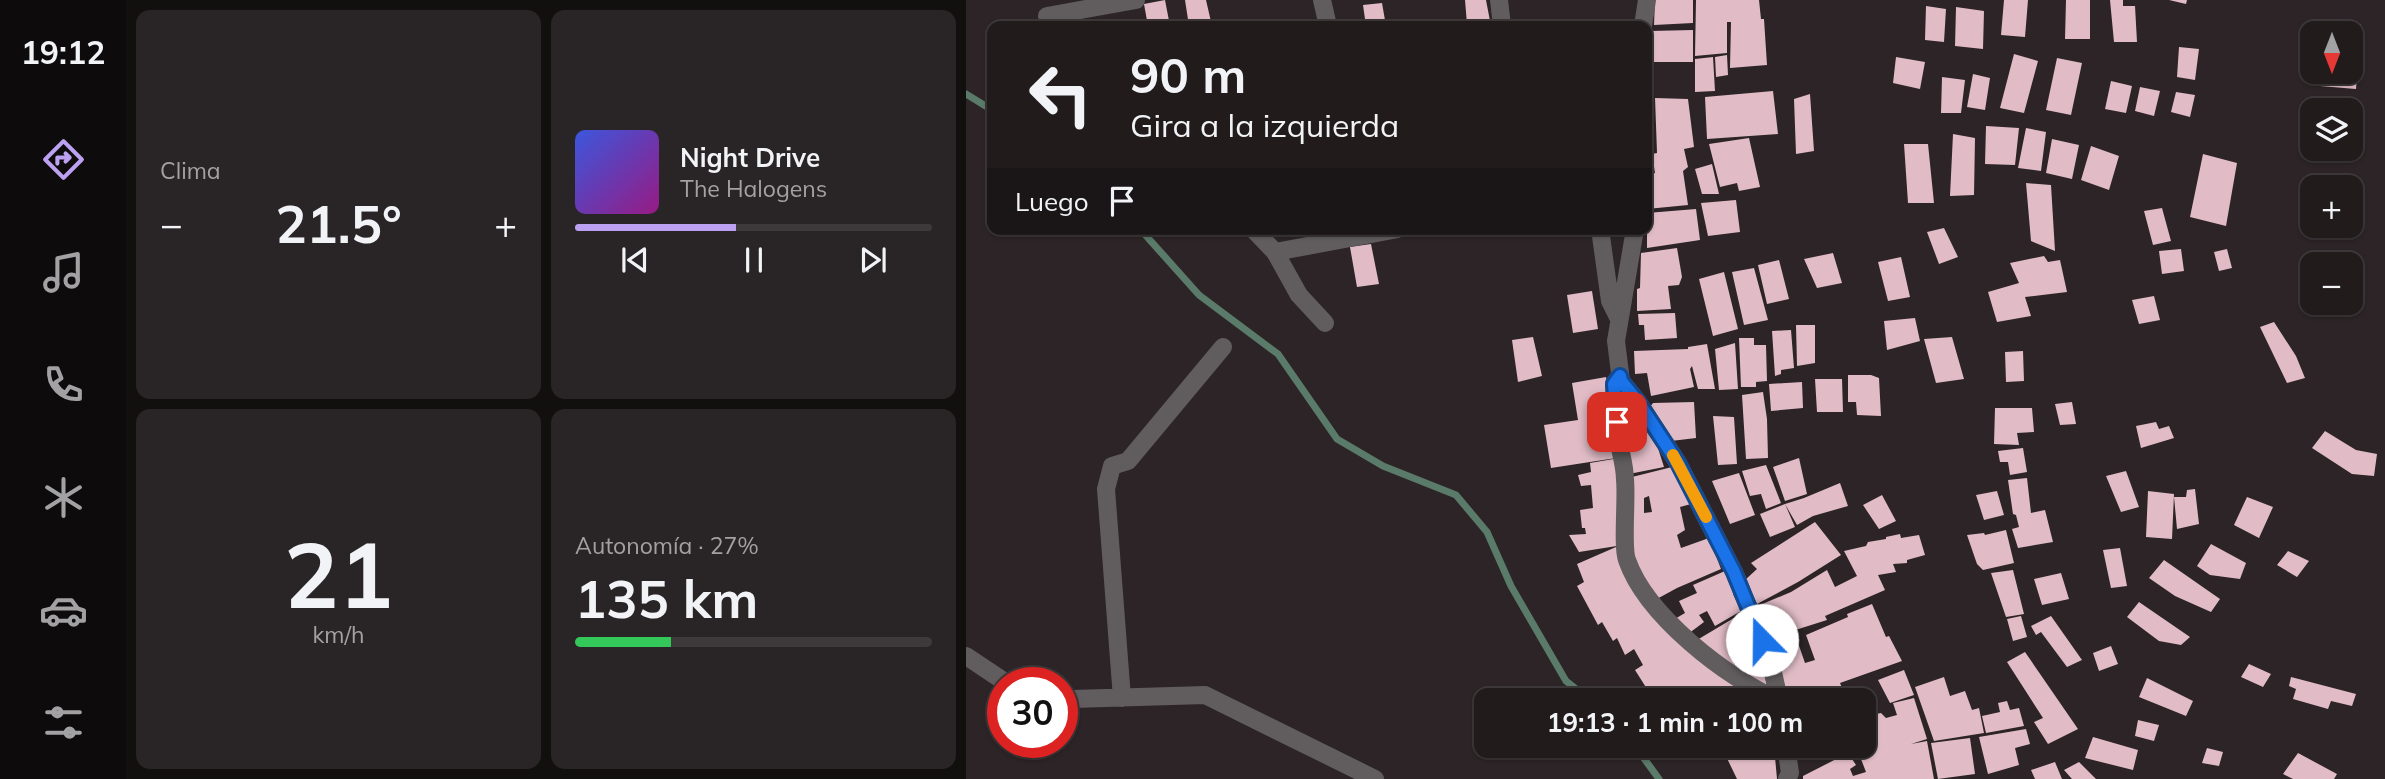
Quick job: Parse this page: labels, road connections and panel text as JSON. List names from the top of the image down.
{
  "north": "bottom",
  "page": {
    "tabs": "19:12",
    "tile": [
      "Clima",
      ["21", "km/h"],
      ["Autonomía · 27%", "135 km"]
    ],
    "map_buttons": ["+", "−"],
    "turn": ["90 m", "Gira a la izquierda"],
    "song": ["Night Drive", "The Halogens"],
    "then": "Luego",
    "heat": ["−", "21.5°", "+"],
    "limit": "30",
    "trip": "19:13 · 1 min · 100 m"
  }
}
